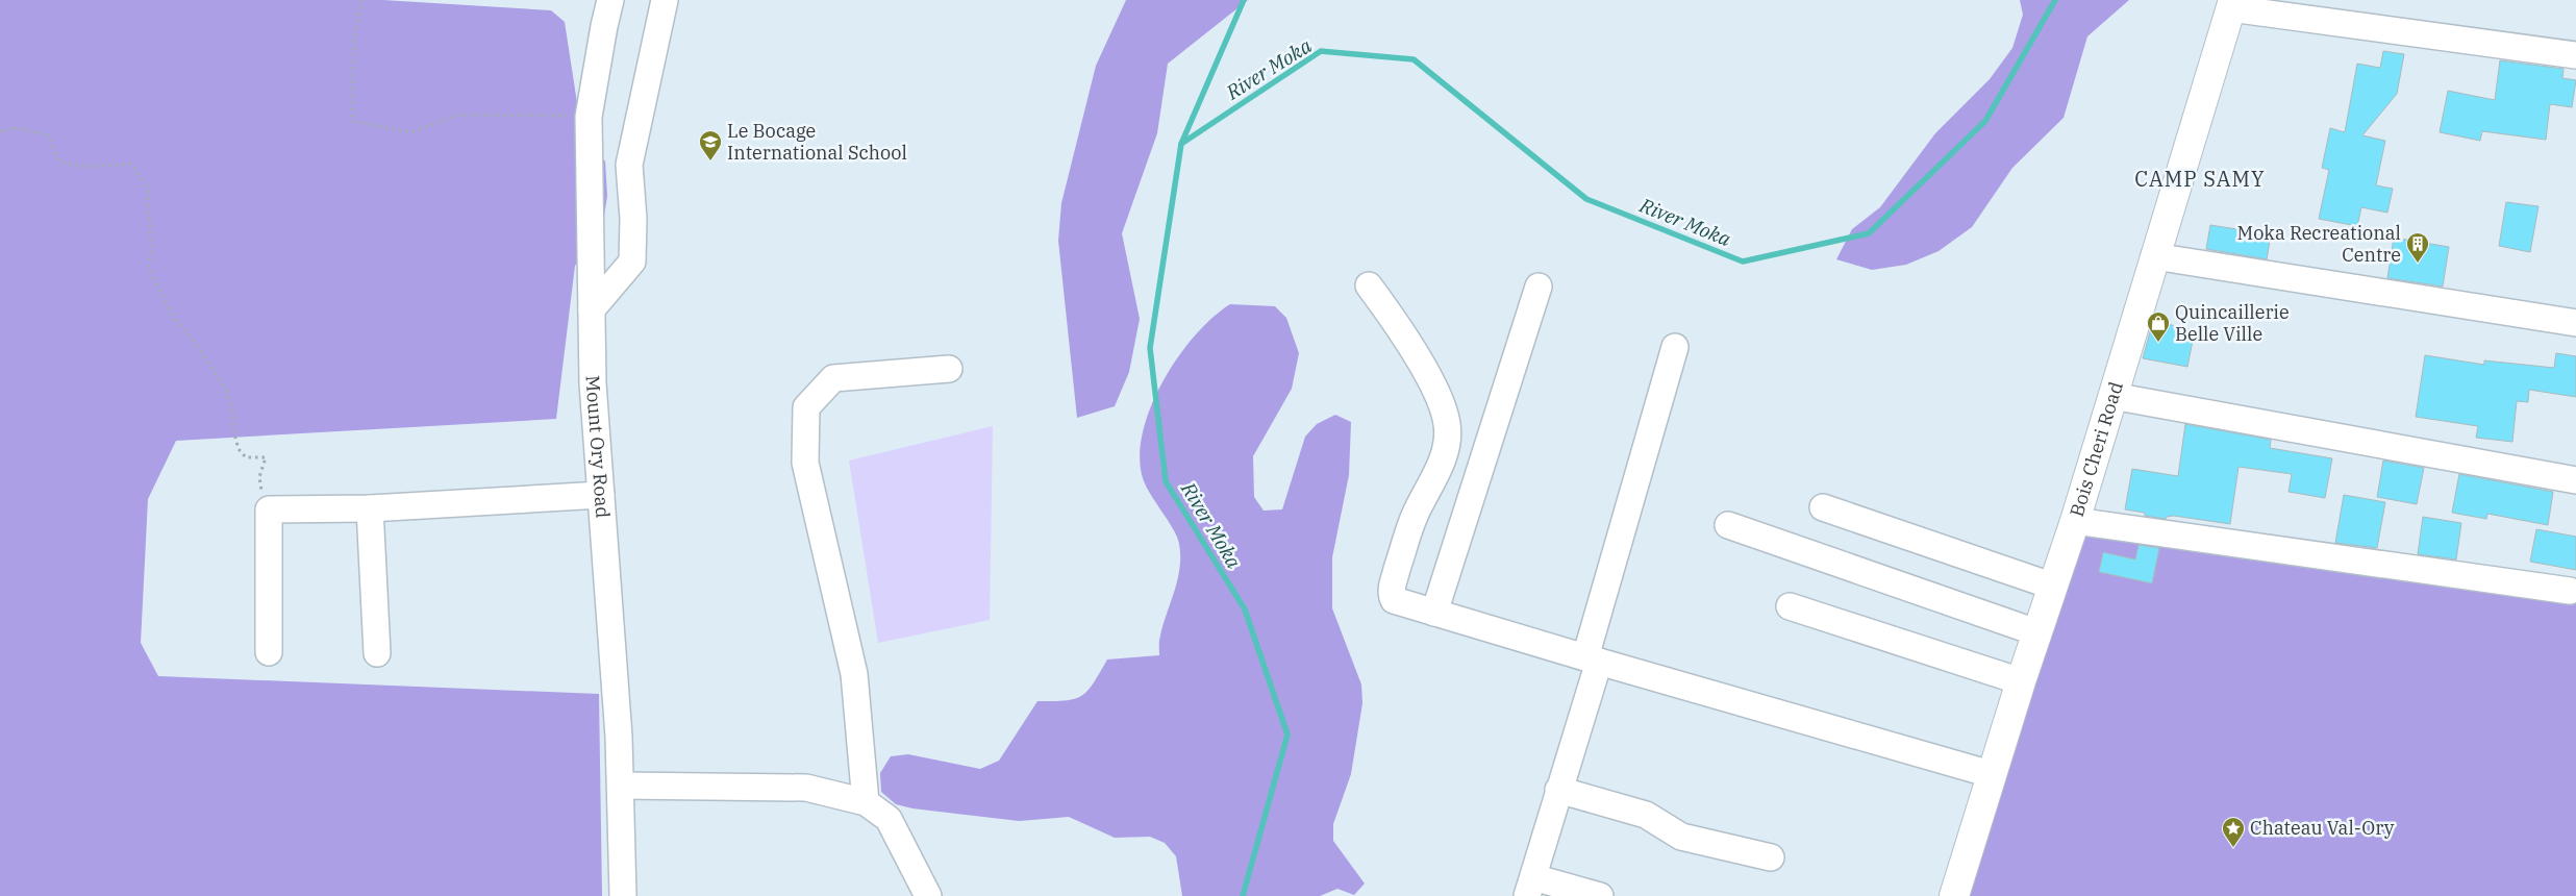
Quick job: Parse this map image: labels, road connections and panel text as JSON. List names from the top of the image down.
{
  "streets": {
    "main road": ["Bois Cheri Road"],
    "street": ["Mount Ory Road"]
  },
  "districts": ["CAMP SAMY"],
  "water": ["River Moka"],
  "places": {
    "school or university": ["Le Bocage International School"],
    "building": ["Moka Recreational Centre"],
    "shop": ["Quincaillerie Belle Ville"],
    "place": ["Chateau Val-Ory"]
  }
}
